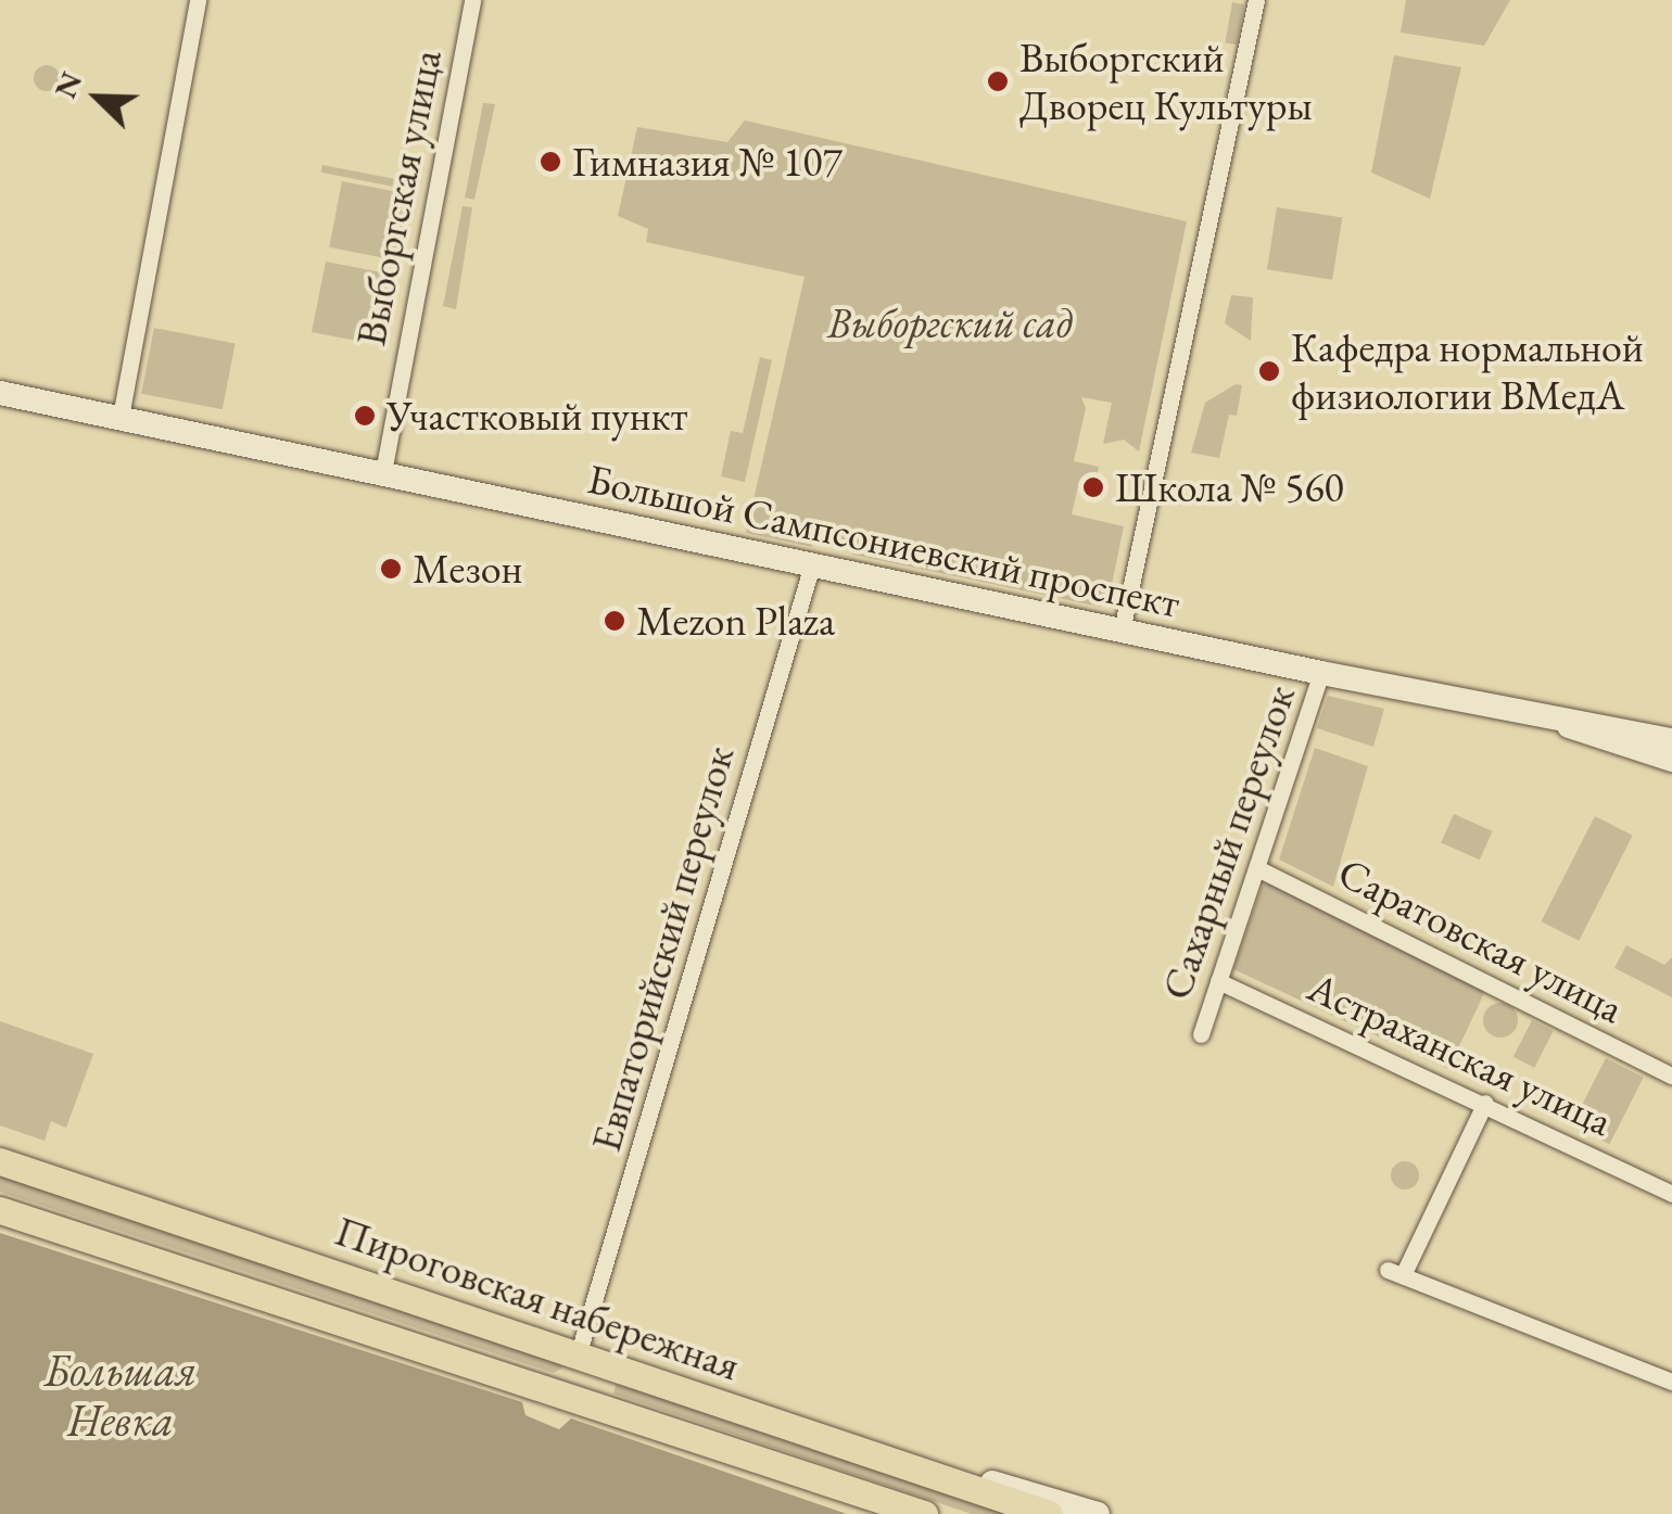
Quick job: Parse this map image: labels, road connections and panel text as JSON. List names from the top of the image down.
{
  "streets": {
    "main road": ["Большой Сампсониевский проспект", "Пироговская набережная"],
    "street": [
      "Выборгская улица",
      "Сахарный переулок",
      "Саратовская улица",
      "Евпаторийский переулок",
      "Астраханская улица"
    ]
  },
  "crossings": [
    ["Выборгская улица", "Большой Сампсониевский проспект"],
    ["Большой Сампсониевский проспект", "Сахарный переулок"],
    ["Большой Сампсониевский проспект", "Евпаторийский переулок"],
    ["Сахарный переулок", "Саратовская улица"],
    ["Сахарный переулок", "Астраханская улица"],
    ["Евпаторийский переулок", "Пироговская набережная"]
  ],
  "water": ["Большая Невка"],
  "parks": ["Выборгский сад"],
  "places": [
    "Выборгский Дворец Культуры",
    "Гимназия № 107",
    "Кафедра нормальной физиологии ВМедА",
    "Участковый пункт",
    "Школа № 560",
    "Мезон",
    "Mezon Plaza"
  ],
  "north": "top left"
}
